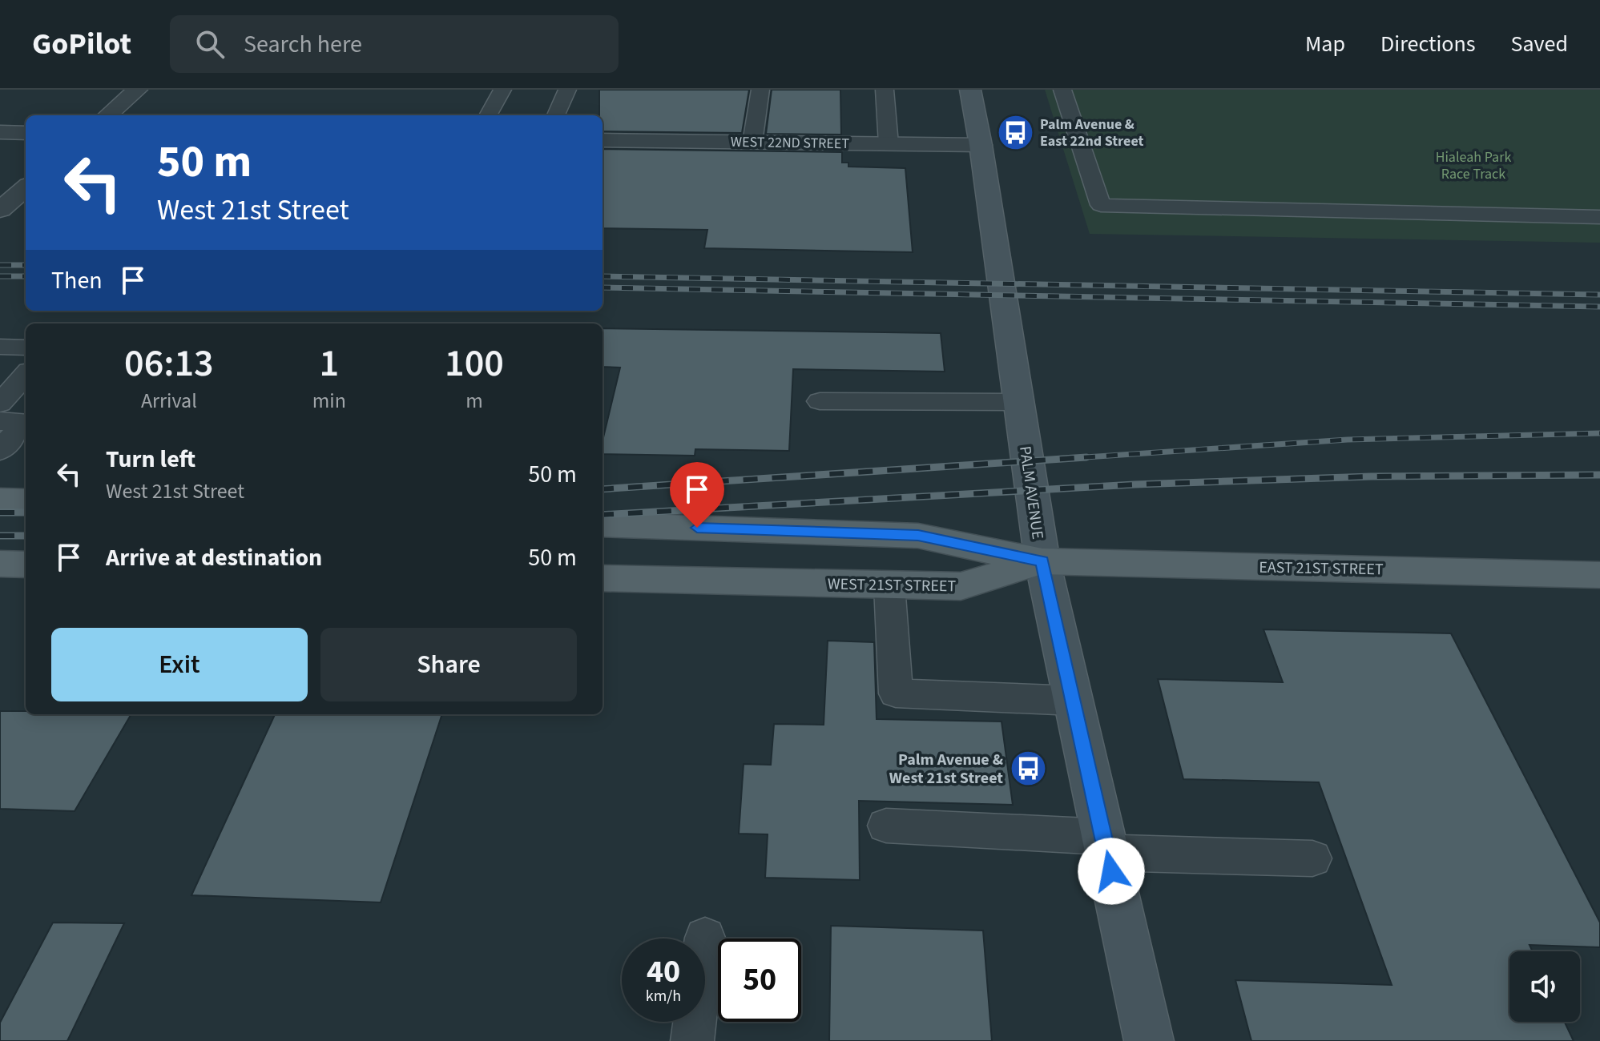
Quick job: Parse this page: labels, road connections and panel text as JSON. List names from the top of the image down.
{
  "streets": {
    "main road": ["PALM AVENUE", "EAST 21ST STREET", "WEST 21ST STREET"],
    "street": ["WEST 22ND STREET"]
  },
  "crossings": [
    ["WEST 22ND STREET", "PALM AVENUE"],
    ["PALM AVENUE", "EAST 21ST STREET"],
    ["PALM AVENUE", "WEST 21ST STREET"],
    ["EAST 21ST STREET", "WEST 21ST STREET"]
  ],
  "parks": ["Hialeah Park Race Track"],
  "places": {
    "bus stop": ["Palm Avenue & East 22nd Street", "Palm Avenue & West 21st Street"]
  },
  "page": {
    "header": "GoPilot",
    "search": "Search here",
    "nav": ["Map", "Directions", "Saved"],
    "turn": ["50 m", "West 21st Street"],
    "then": "Then",
    "eta": [
      "06:13",
      "Arrival",
      "1",
      "min",
      "100",
      "m"
    ],
    "list": [
      {
        "name": "Turn left",
        "note": "West 21st Street",
        "value": "50 m"
      },
      {
        "name": "Arrive at destination",
        "value": "50 m"
      }
    ],
    "buttons": ["Exit", "Share"],
    "speed": "40 km/h",
    "limit": "50"
  }
}
